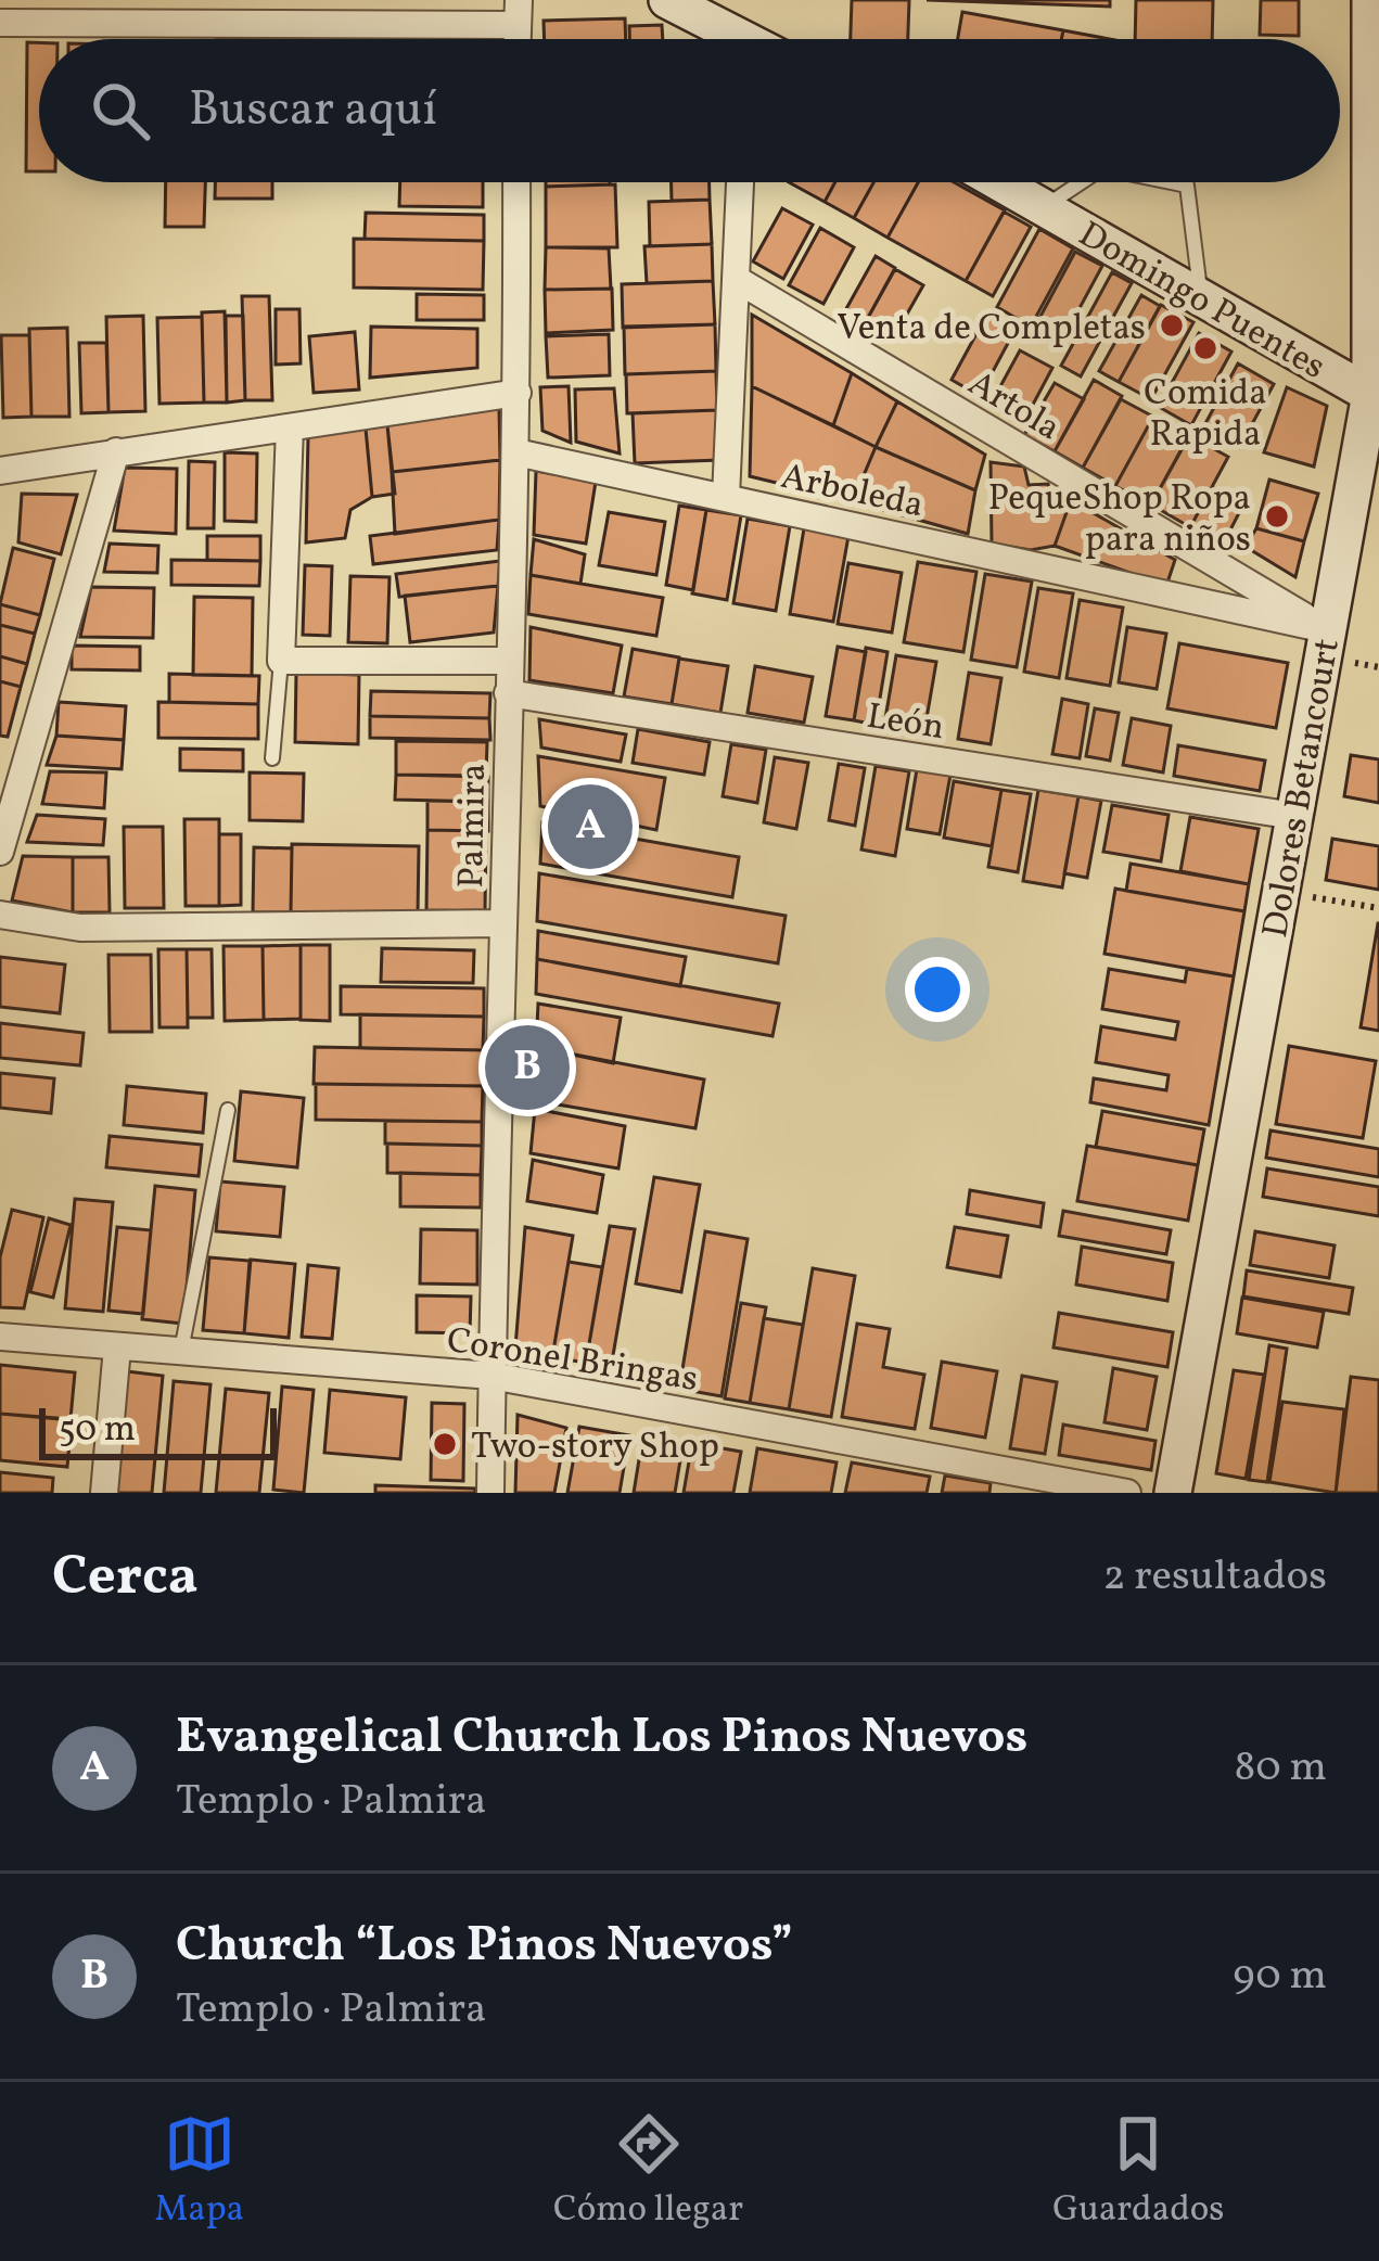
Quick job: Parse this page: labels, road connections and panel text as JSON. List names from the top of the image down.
{
  "streets": {
    "street": [
      "Domingo Puentes",
      "Artola",
      "Arboleda",
      "León",
      "Dolores Betancourt",
      "Palmira",
      "Coronel Bringas"
    ]
  },
  "crossings": [
    ["Domingo Puentes", "Dolores Betancourt"],
    ["Artola", "Arboleda"],
    ["Artola", "Dolores Betancourt"],
    ["Arboleda", "Dolores Betancourt"],
    ["Arboleda", "Palmira"],
    ["León", "Dolores Betancourt"],
    ["León", "Palmira"],
    ["Palmira", "Coronel Bringas"]
  ],
  "places": [
    "Venta de Completas",
    "Comida Rapida",
    "PequeShop Ropa para niños",
    "Two-story Shop"
  ],
  "scale_bar": "50 m",
  "page": {
    "search": "Buscar aquí",
    "pins": ["A", "B"],
    "scale": "50 m",
    "heading": ["Cerca", "2 resultados"],
    "list": [
      {
        "mark": "A",
        "name": "Evangelical Church Los Pinos Nuevos",
        "note": "Templo · Palmira",
        "value": "80 m"
      },
      {
        "mark": "B",
        "name": "Church “Los Pinos Nuevos”",
        "note": "Templo · Palmira",
        "value": "90 m"
      }
    ],
    "nav": ["Mapa", "Cómo llegar", "Guardados"]
  }
}
